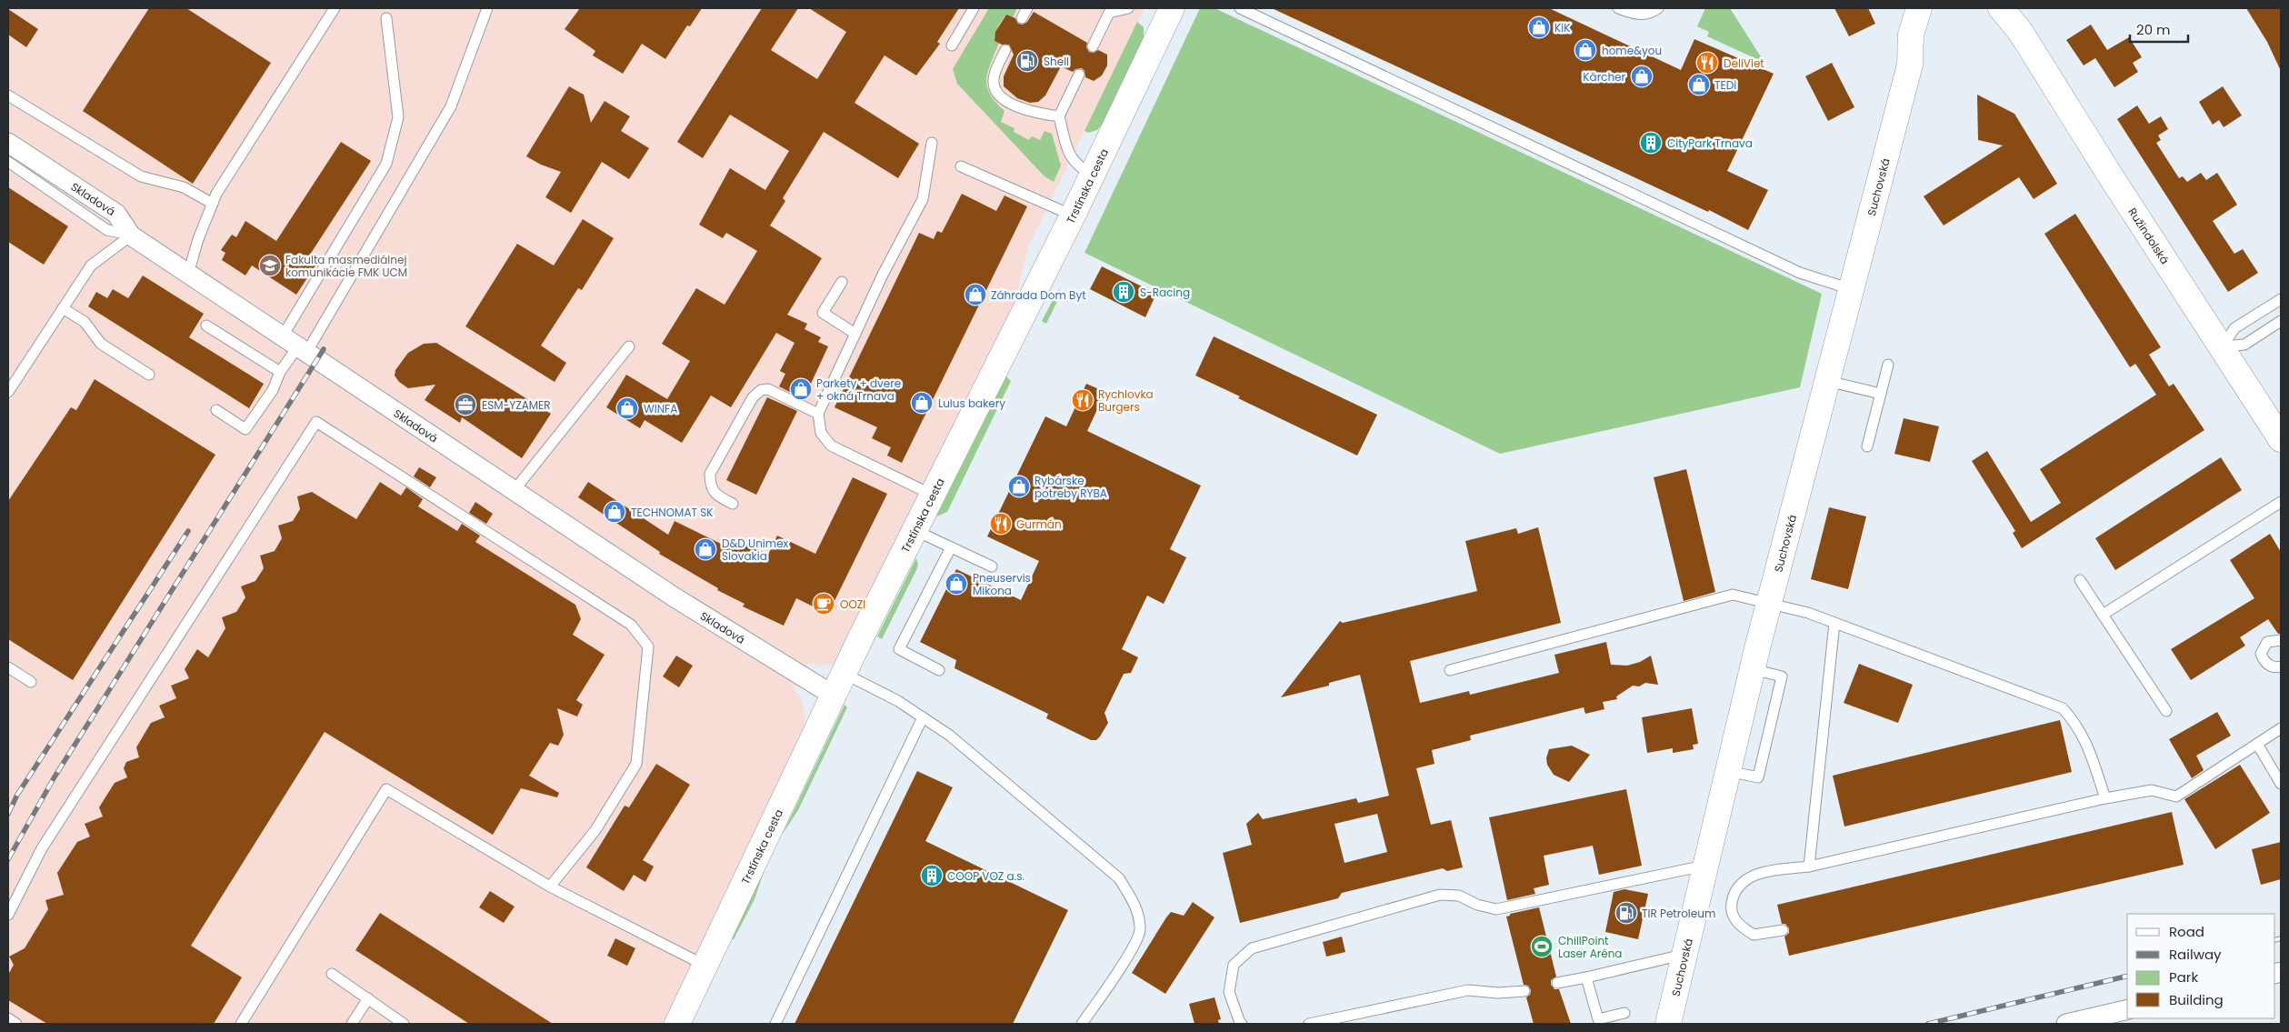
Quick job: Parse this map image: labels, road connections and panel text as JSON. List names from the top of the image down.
{
  "streets": {
    "main road": ["Trstínska cesta", "Suchovská", "Ružindolská"],
    "street": ["Skladová"]
  },
  "crossings": [
    ["Trstínska cesta", "Skladová"]
  ],
  "places": {
    "shop": [
      "KiK",
      "home&you",
      "Kärcher",
      "TEDi",
      "Záhrada Dom Byt",
      "Parkety + dvere + okná Trnava",
      "Lulus bakery",
      "WINFA",
      "Rybárske potreby RYBA",
      "TECHNOMAT SK",
      "D&D Unimex Slovakia",
      "Pneuservis Mikona"
    ],
    "fuel station": ["Shell", "TIR Petroleum"],
    "restaurant": ["DeliViet", "Rychlovka Burgers", "Gurmán"],
    "building": ["CityPark Trnava", "S-Racing", "COOP VOZ a.s."],
    "school or university": ["Fakulta masmediálnej komunikácie FMK UCM"],
    "office": ["ESM-YZAMER"],
    "cafe": ["OOZI"],
    "sports": ["ChillPoint Laser Aréna"]
  },
  "legend": [
    "Road",
    "Railway",
    "Park",
    "Building"
  ],
  "scale_bar": "20 m"
}
